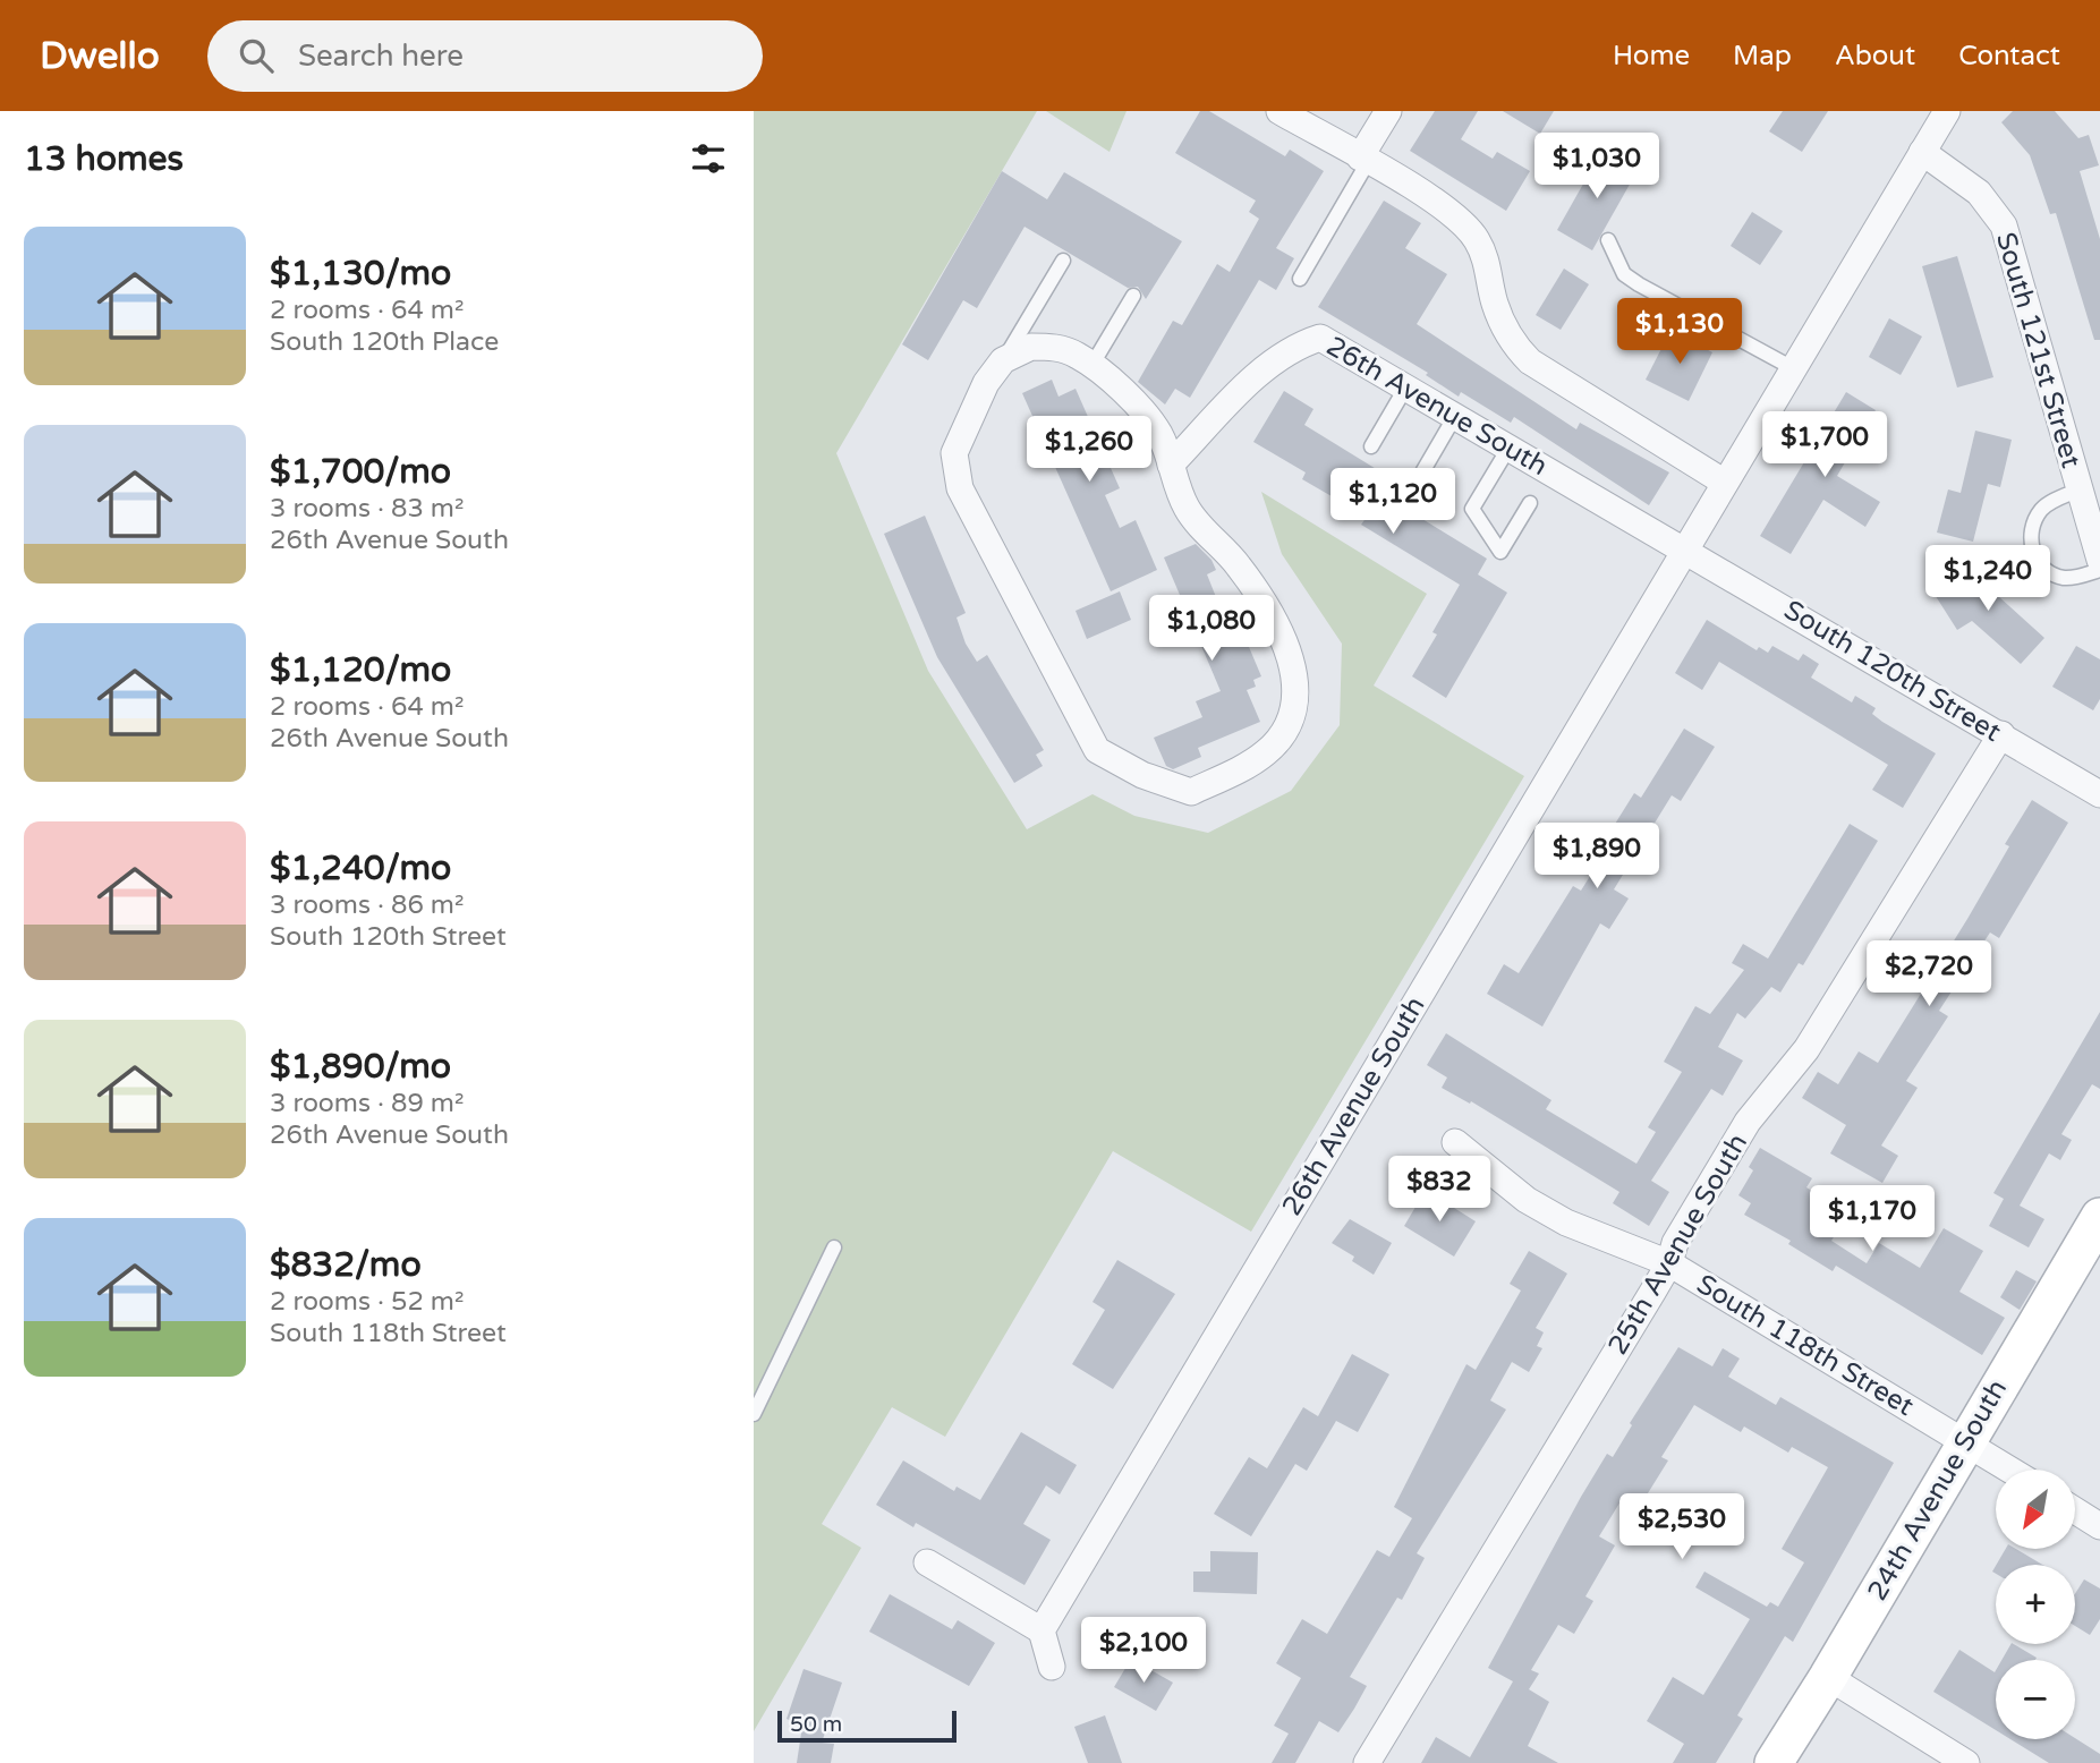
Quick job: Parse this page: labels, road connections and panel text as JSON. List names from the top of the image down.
{
  "streets": {
    "street": [
      "South 121st Street",
      "26th Avenue South",
      "South 120th Street",
      "25th Avenue South",
      "South 118th Street",
      "24th Avenue South"
    ]
  },
  "crossings": [
    ["South 121st Street", "26th Avenue South"],
    ["26th Avenue South", "South 120th Street"],
    ["South 120th Street", "25th Avenue South"],
    ["25th Avenue South", "South 118th Street"],
    ["South 118th Street", "24th Avenue South"]
  ],
  "scale_bar": "50 m",
  "north": "bottom left",
  "page": {
    "header": "Dwello",
    "search": "Search here",
    "nav": [
      "Home",
      "Map",
      "About",
      "Contact"
    ],
    "heading": "13 homes",
    "price": [
      "$1,030",
      "$1,130",
      "$1,700",
      "$1,260",
      "$1,120",
      "$1,240",
      "$1,080",
      "$1,890",
      "$2,720",
      "$832",
      "$1,170",
      "$2,530",
      "$2,100"
    ],
    "list": [
      {
        "name": "$1,130/mo",
        "note": "2 rooms · 64 m² · South 120th Place"
      },
      {
        "name": "$1,700/mo",
        "note": "3 rooms · 83 m² · 26th Avenue South"
      },
      {
        "name": "$1,120/mo",
        "note": "2 rooms · 64 m² · 26th Avenue South"
      },
      {
        "name": "$1,240/mo",
        "note": "3 rooms · 86 m² · South 120th Street"
      },
      {
        "name": "$1,890/mo",
        "note": "3 rooms · 89 m² · 26th Avenue South"
      },
      {
        "name": "$832/mo",
        "note": "2 rooms · 52 m² · South 118th Street"
      }
    ],
    "map_buttons": ["+", "−"],
    "scale": "50 m"
  }
}
